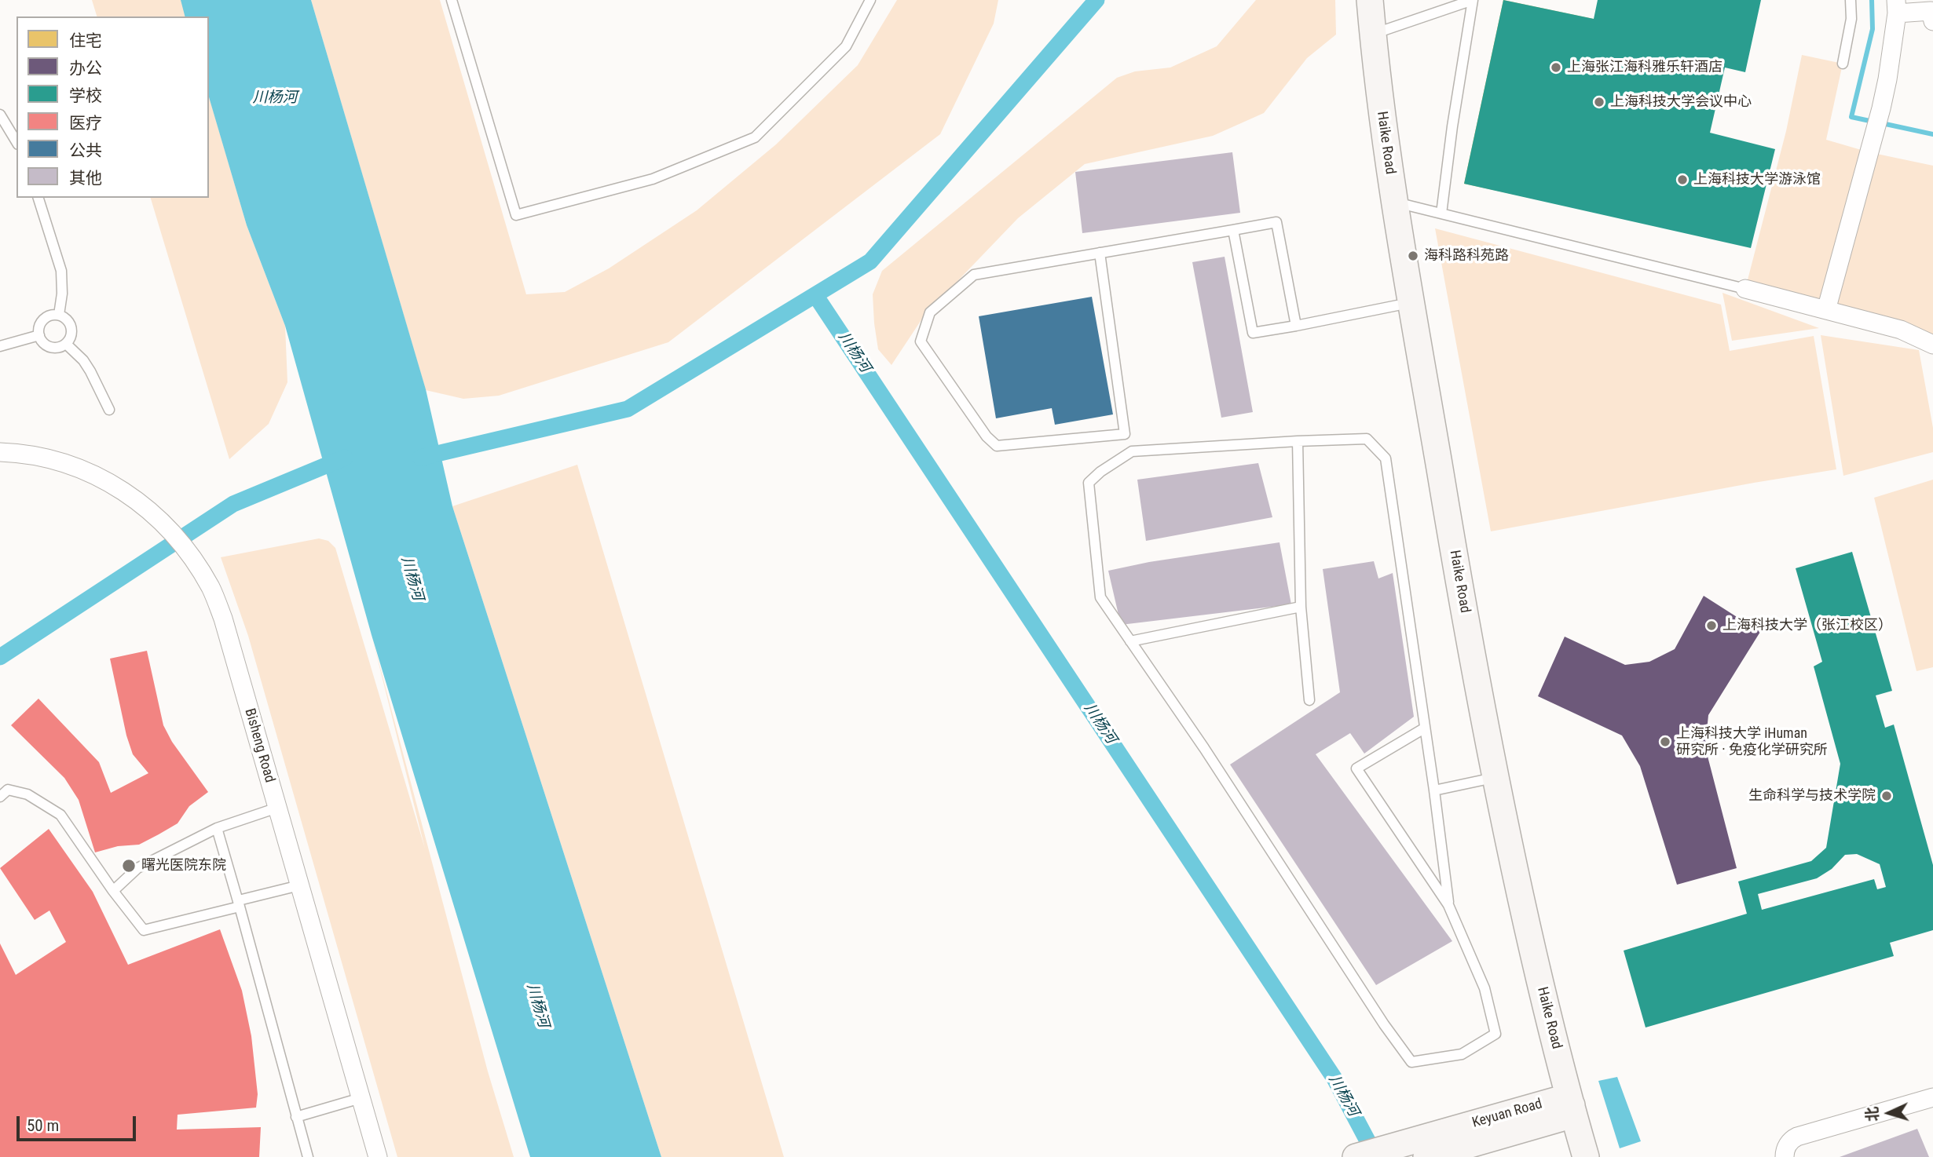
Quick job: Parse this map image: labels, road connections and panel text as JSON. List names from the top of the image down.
{
  "streets": {
    "street": ["Haike Road", "Bisheng Road", "Keyuan Road"]
  },
  "crossings": [
    ["Haike Road", "Keyuan Road"]
  ],
  "water": ["川杨河"],
  "places": [
    "上海张江海科雅乐轩酒店",
    "上海科技大学会议中心",
    "上海科技大学游泳馆",
    "海科路科苑路",
    "上海科技大学（张江校区）",
    "上海科技大学 iHuman 研究所 · 免疫化学研究所",
    "生命科学与技术学院",
    "曙光医院东院"
  ],
  "legend": [
    "住宅",
    "办公",
    "学校",
    "医疗",
    "公共",
    "其他"
  ],
  "scale_bar": "50 m",
  "north": "left"
}
